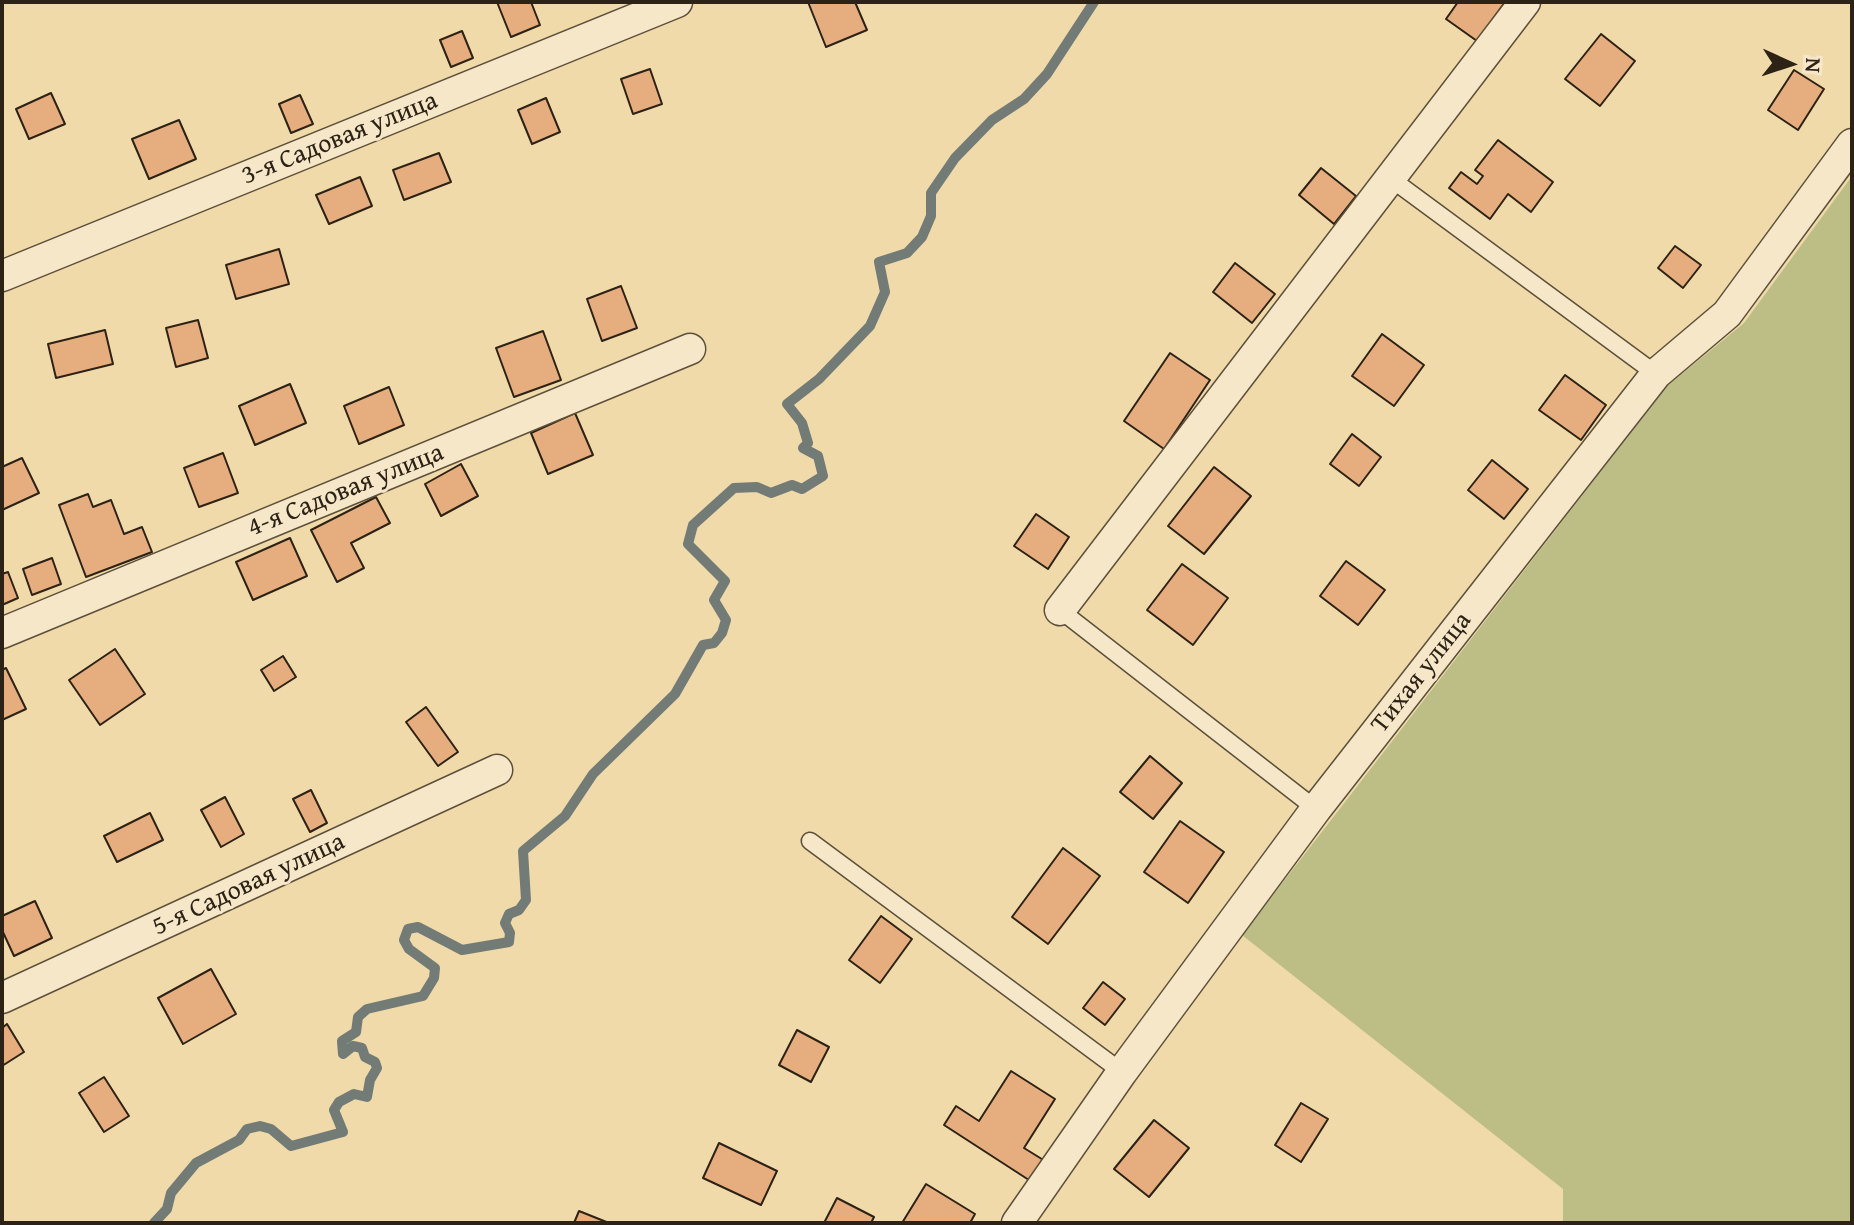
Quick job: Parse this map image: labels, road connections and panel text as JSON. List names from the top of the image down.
{
  "streets": {
    "street": [
      "3-я Садовая улица",
      "4-я Садовая улица",
      "Тихая улица",
      "5-я Садовая улица"
    ]
  },
  "north": "right"
}
